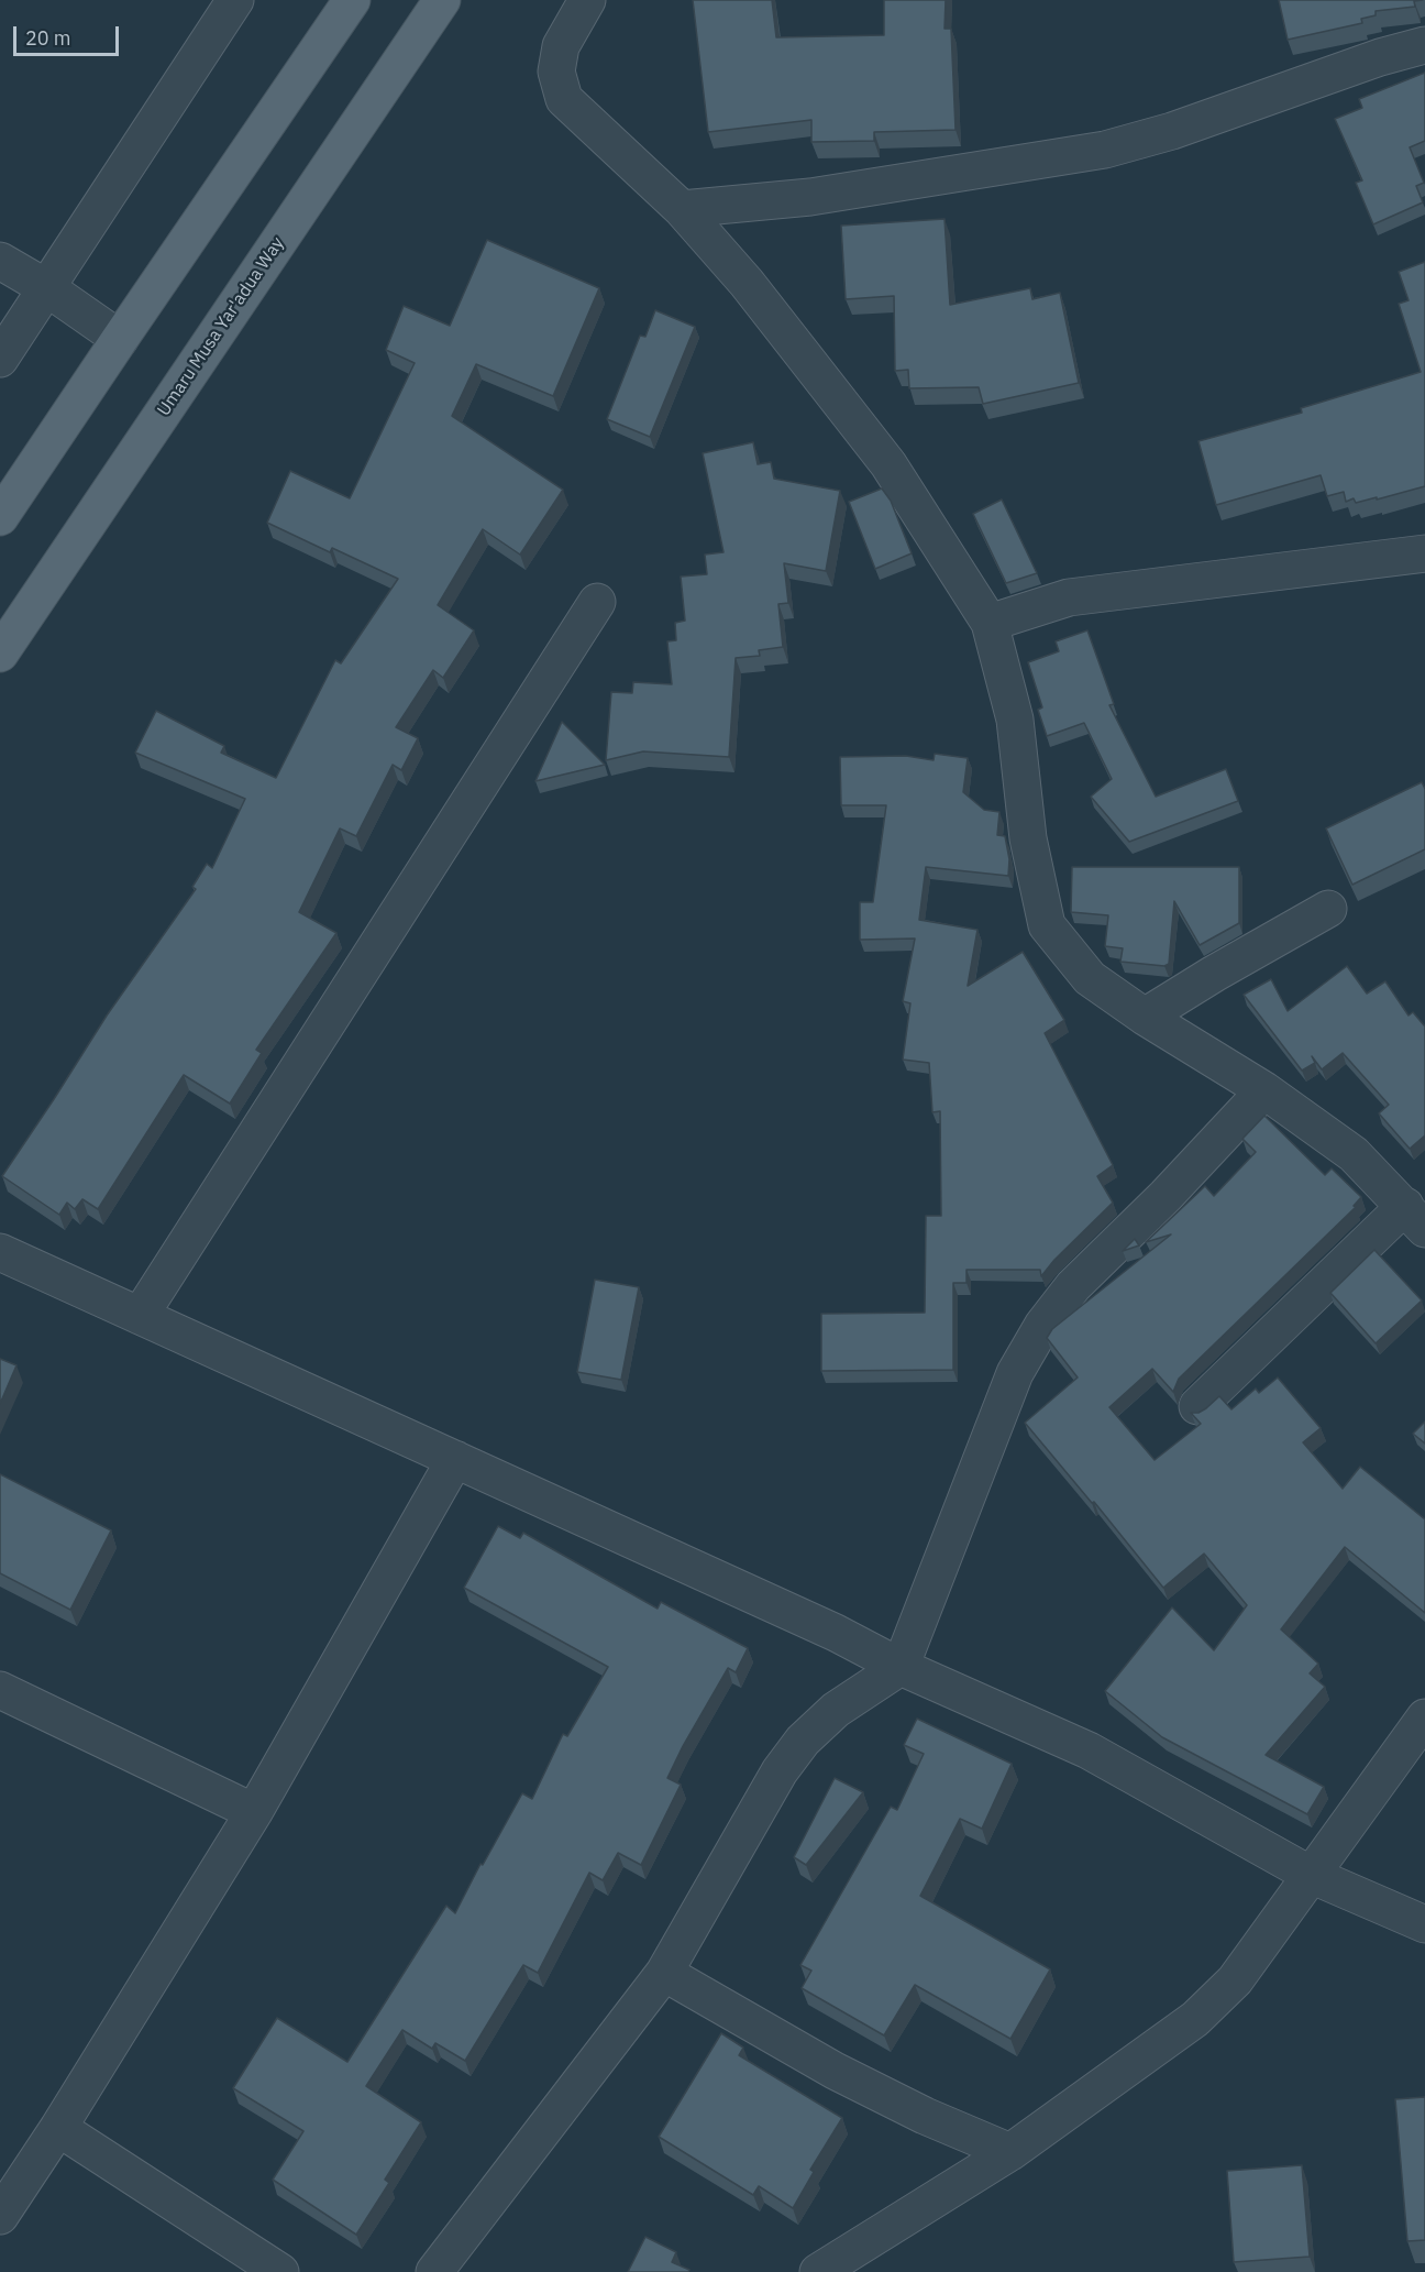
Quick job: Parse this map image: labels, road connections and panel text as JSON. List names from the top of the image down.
{
  "streets": {
    "main road": ["Umaru Musa Yar'adua Way"]
  },
  "scale_bar": "20 m"
}
